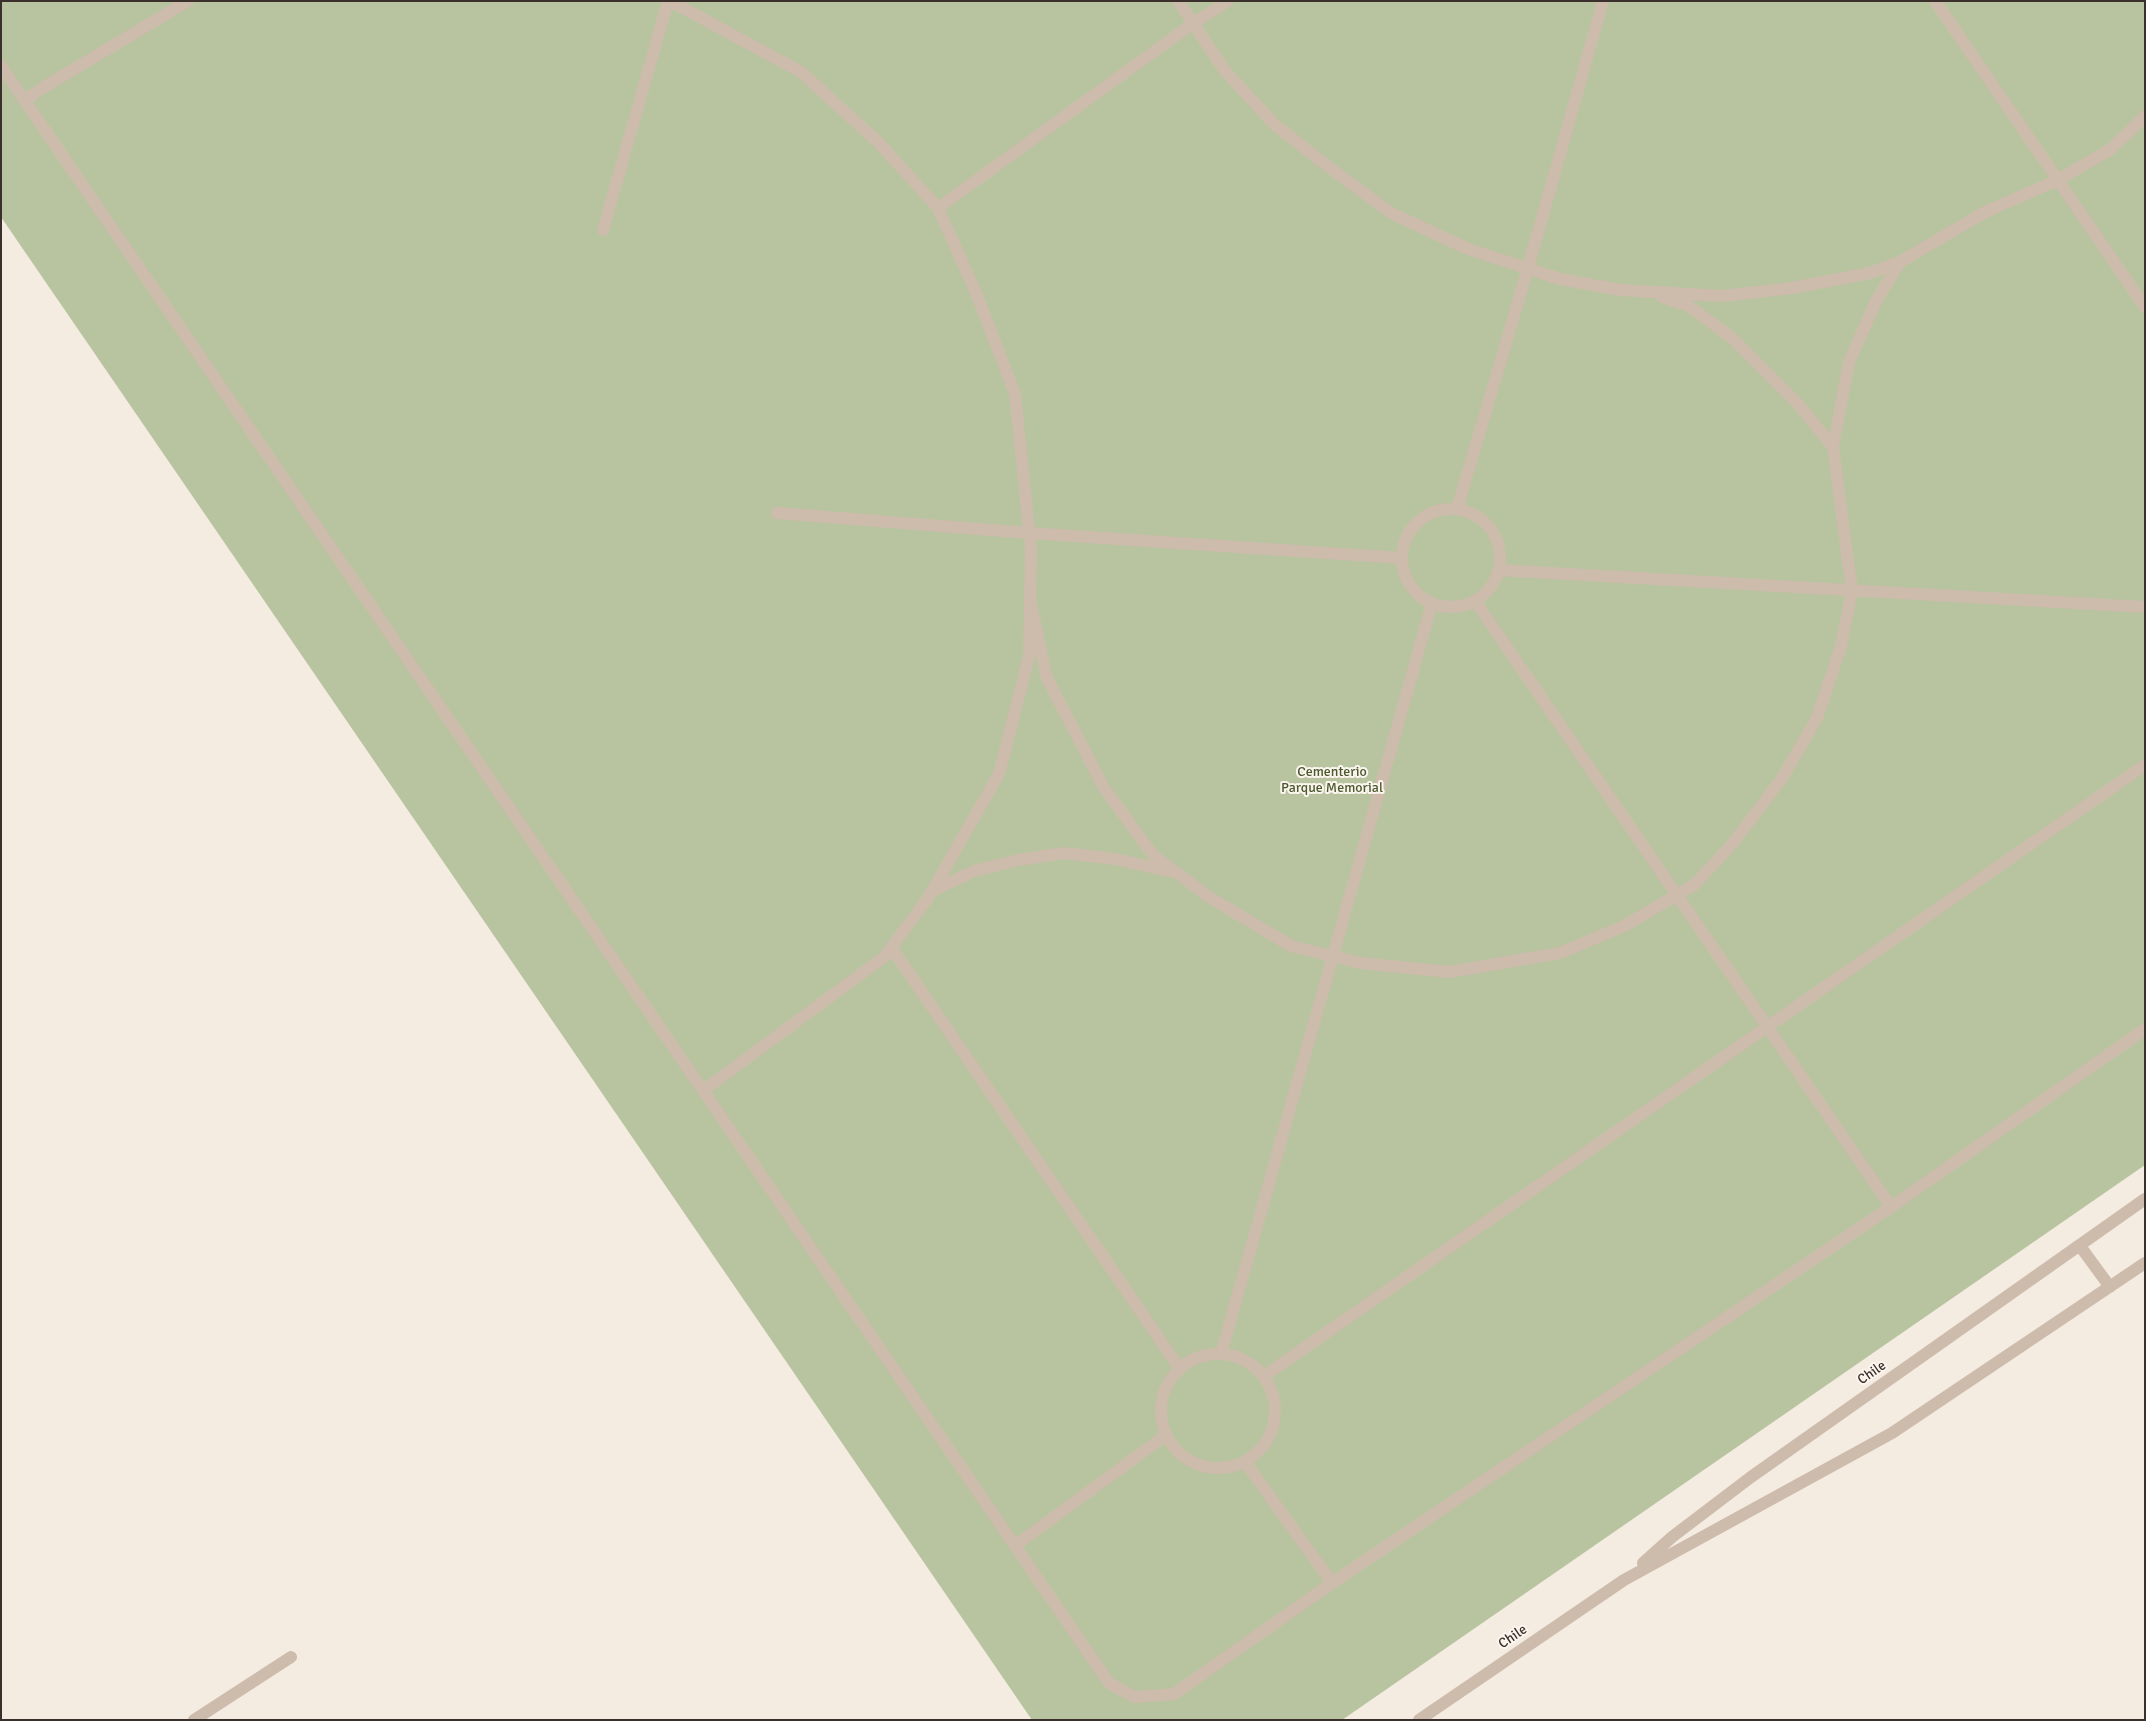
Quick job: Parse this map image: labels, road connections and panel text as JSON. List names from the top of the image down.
{
  "streets": {
    "street": ["Chile"]
  },
  "parks": ["Cementerio Parque Memorial"]
}
